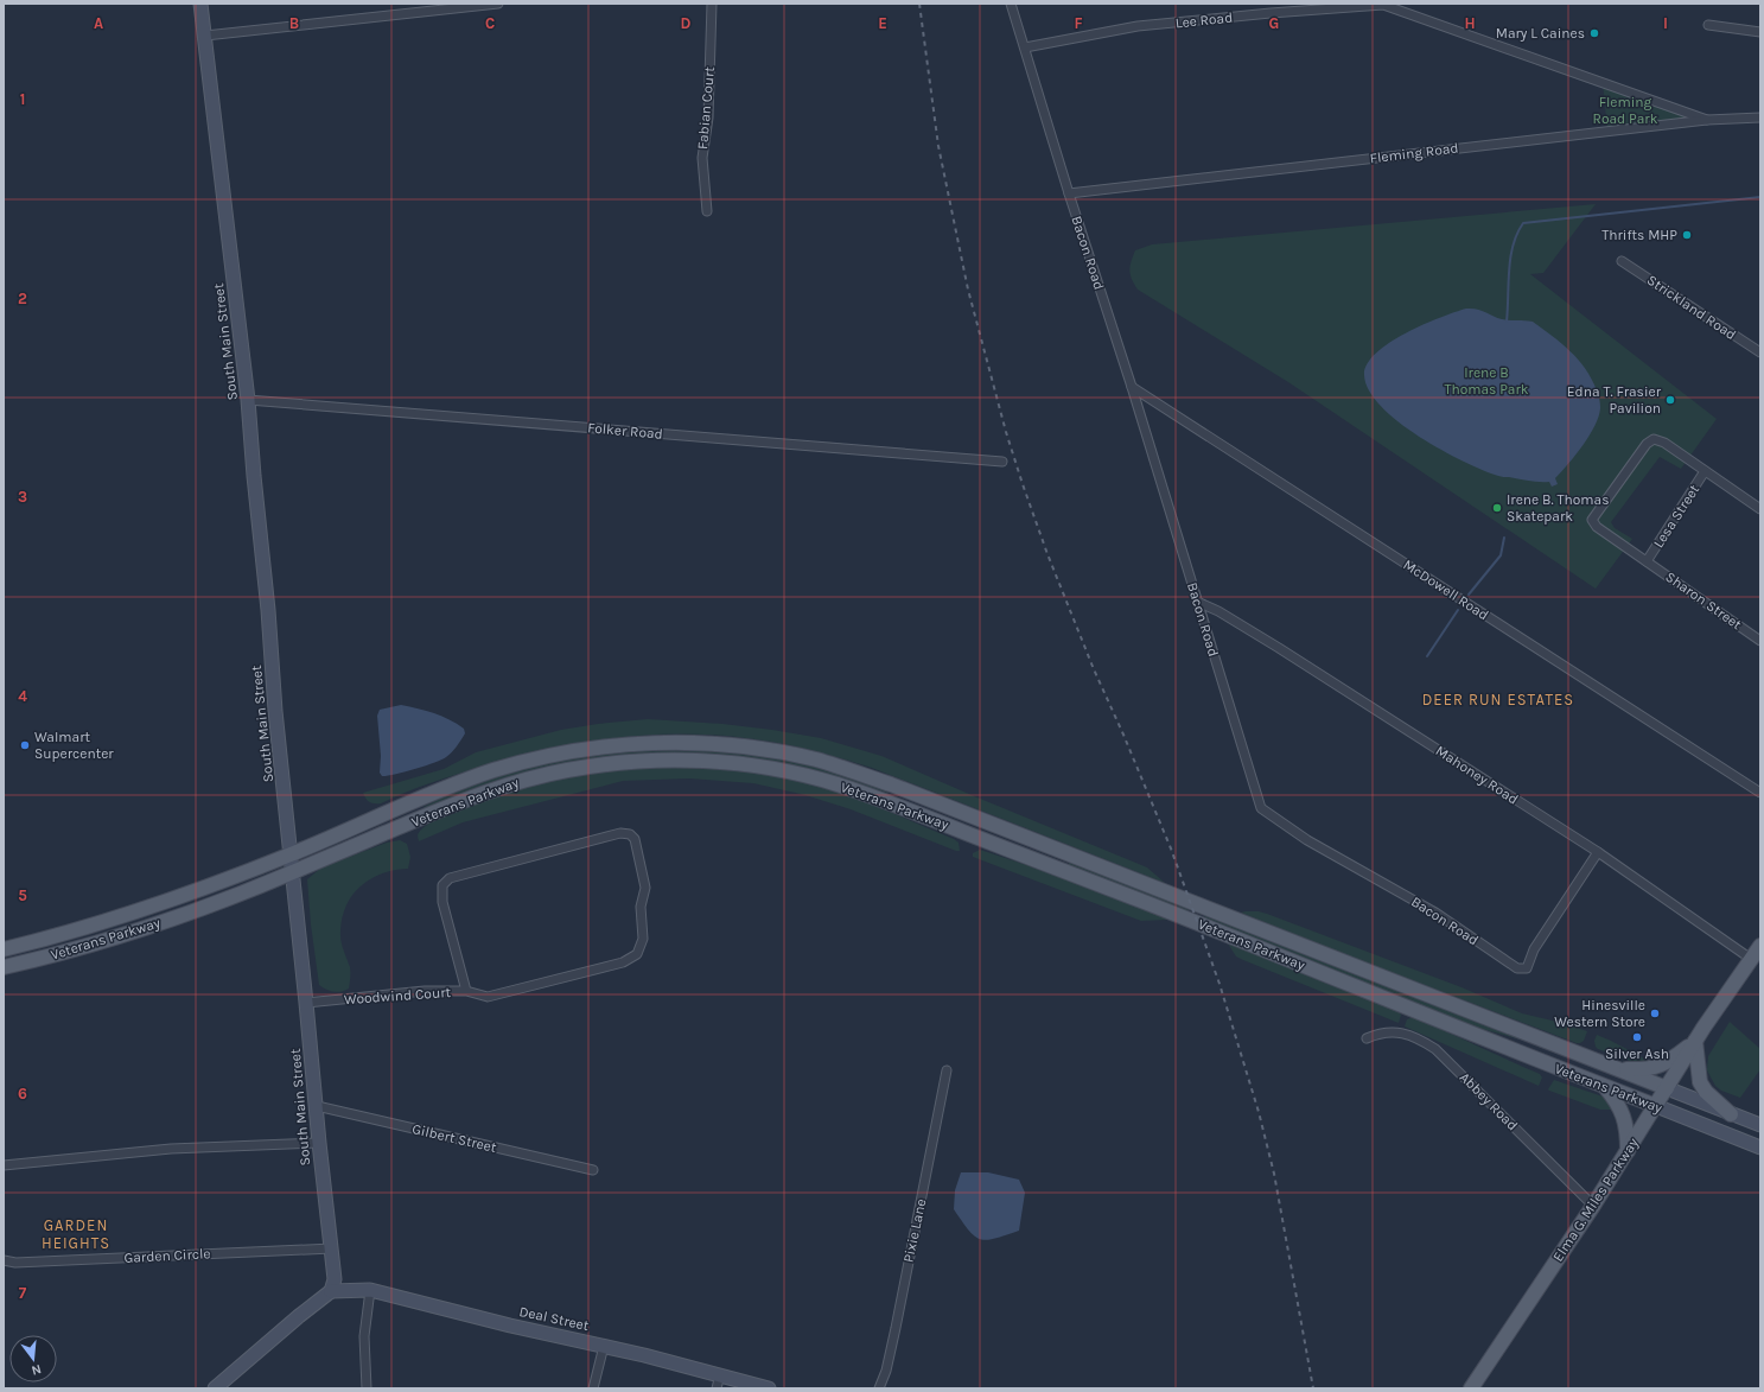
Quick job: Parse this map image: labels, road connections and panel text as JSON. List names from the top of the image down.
{
  "streets": {
    "main road": ["Veterans Parkway", "Elma G. Miles Parkway"],
    "street": [
      "Lee Road",
      "Fabian Court",
      "Fleming Road",
      "Bacon Road",
      "Strickland Road",
      "South Main Street",
      "Folker Road",
      "Lesa Street",
      "McDowell Road",
      "Sharon Street",
      "Mahoney Road",
      "Woodwind Court",
      "Abbey Road",
      "Gilbert Street",
      "Pixie Lane",
      "Garden Circle",
      "Deal Street"
    ]
  },
  "crossings": [
    ["Lee Road", "Fleming Road"],
    ["Lee Road", "Bacon Road"],
    ["Fleming Road", "Bacon Road"],
    ["Bacon Road", "McDowell Road"],
    ["Bacon Road", "Mahoney Road"],
    ["South Main Street", "Folker Road"],
    ["South Main Street", "Veterans Parkway"],
    ["South Main Street", "Woodwind Court"],
    ["South Main Street", "Gilbert Street"],
    ["South Main Street", "Garden Circle"],
    ["South Main Street", "Deal Street"],
    ["Lesa Street", "Sharon Street"],
    ["Mahoney Road", "Elma G. Miles Parkway"],
    ["Veterans Parkway", "Elma G. Miles Parkway"],
    ["Abbey Road", "Elma G. Miles Parkway"]
  ],
  "districts": ["DEER RUN ESTATES", "GARDEN HEIGHTS"],
  "parks": ["Fleming Road Park", "Irene B Thomas Park"],
  "places": [
    "Mary L Caines",
    "Thrifts MHP",
    "Edna T. Frasier Pavilion",
    "Irene B. Thomas Skatepark",
    "Walmart Supercenter",
    "Hinesville Western Store",
    "Silver Ash"
  ],
  "north": "bottom",
  "grid": {
    "columns": [
      "A",
      "B",
      "C",
      "D",
      "E",
      "F",
      "G",
      "H",
      "I"
    ],
    "rows": [
      "1",
      "2",
      "3",
      "4",
      "5",
      "6",
      "7"
    ]
  }
}
